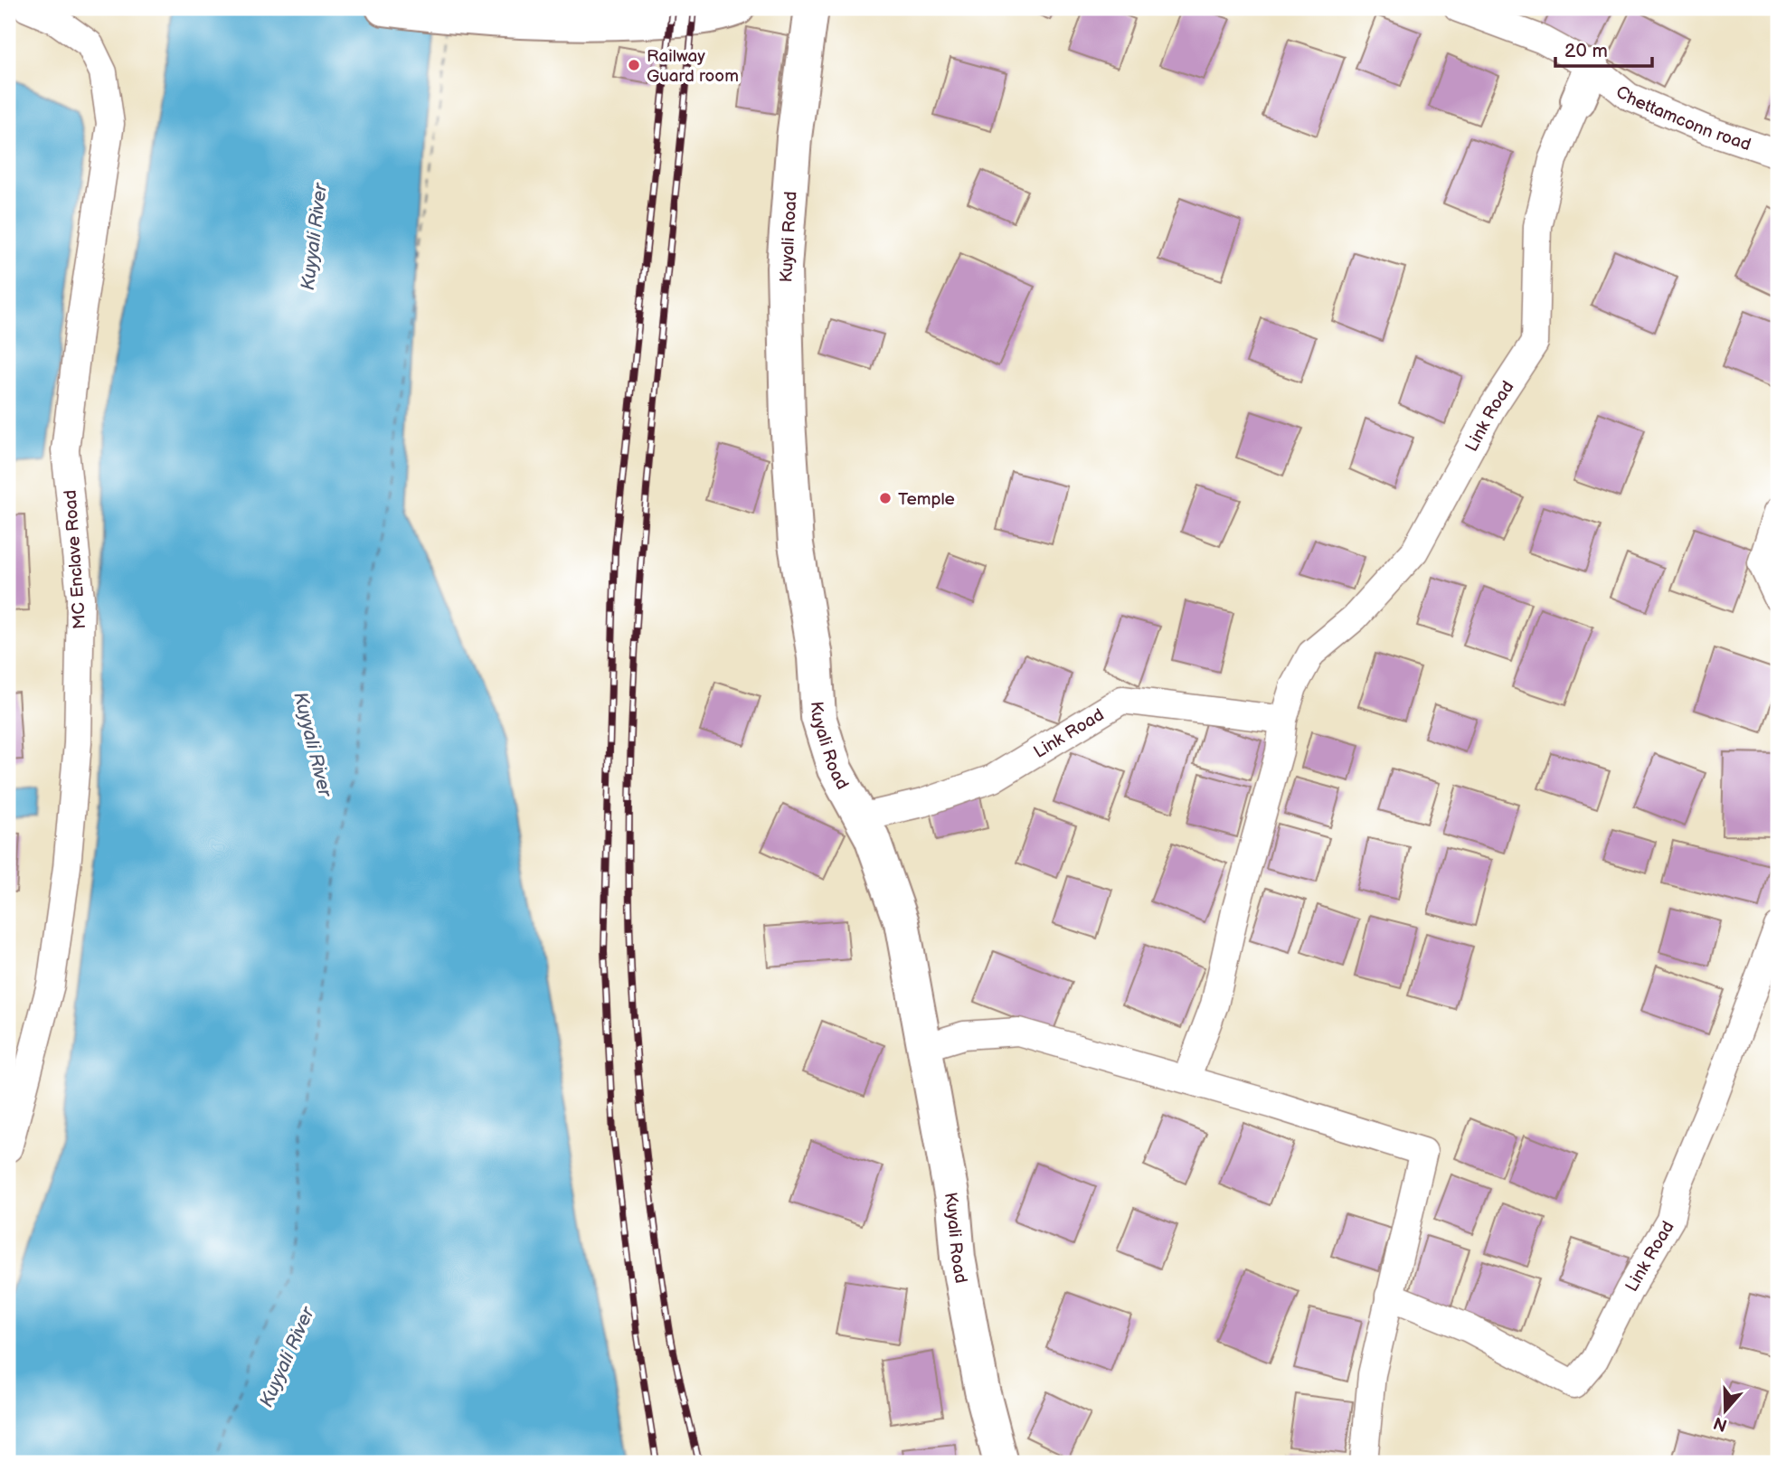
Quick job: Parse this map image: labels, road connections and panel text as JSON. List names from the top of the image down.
{
  "streets": {
    "main road": ["Kuyali Road", "Link Road"],
    "street": ["Chettamconn road", "MC Enclave Road"]
  },
  "crossings": [
    ["Chettamconn road", "Link Road"],
    ["Kuyali Road", "Link Road"]
  ],
  "water": ["Kuyyali River"],
  "places": ["Railway Guard room", "Temple"],
  "scale_bar": "20 m",
  "north": "bottom"
}
